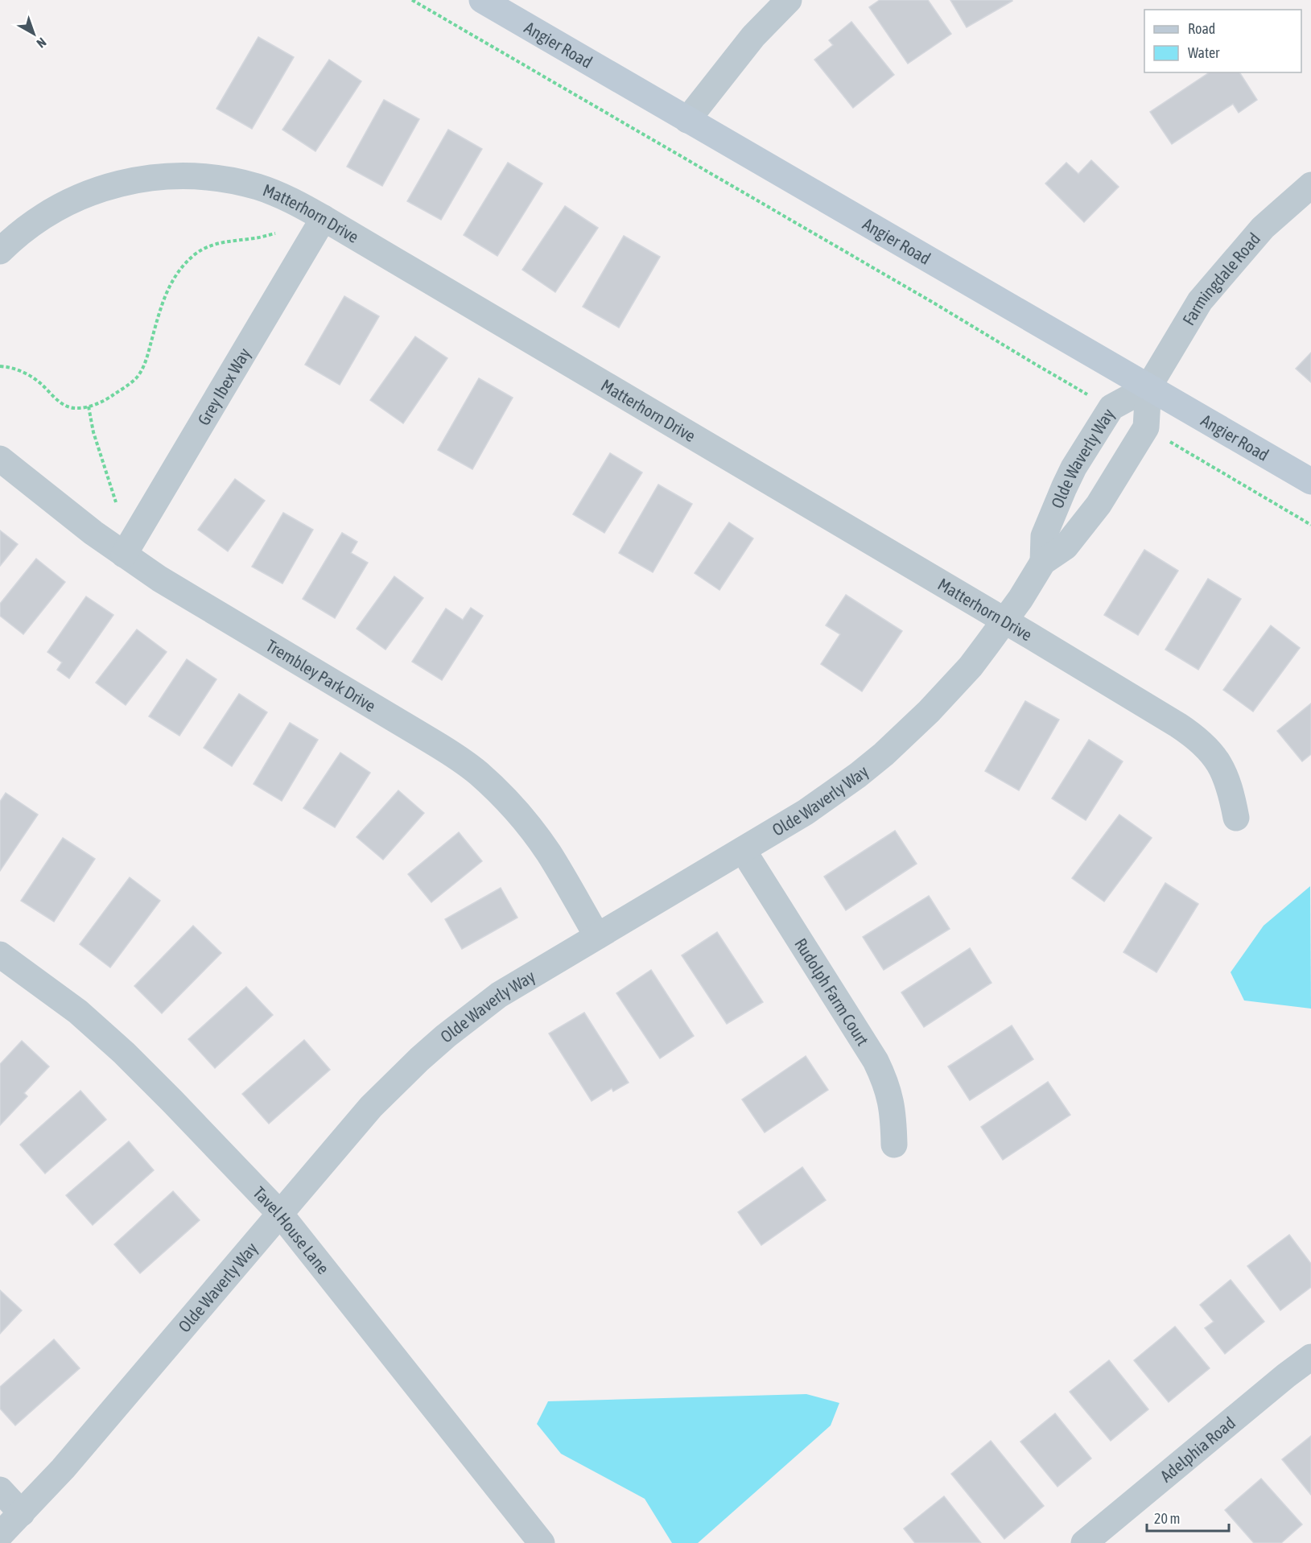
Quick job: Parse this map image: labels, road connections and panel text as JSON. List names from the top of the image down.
{
  "streets": {
    "street": [
      "Angier Road",
      "Matterhorn Drive",
      "Farmingdale Road",
      "Grey Ibex Way",
      "Olde Waverly Way",
      "Trembley Park Drive",
      "Rudolph Farm Court",
      "Tavel House Lane",
      "Adelphia Road"
    ]
  },
  "crossings": [
    ["Angier Road", "Farmingdale Road"],
    ["Angier Road", "Olde Waverly Way"],
    ["Matterhorn Drive", "Grey Ibex Way"],
    ["Matterhorn Drive", "Olde Waverly Way"],
    ["Farmingdale Road", "Olde Waverly Way"],
    ["Grey Ibex Way", "Trembley Park Drive"],
    ["Olde Waverly Way", "Trembley Park Drive"],
    ["Olde Waverly Way", "Rudolph Farm Court"],
    ["Olde Waverly Way", "Tavel House Lane"]
  ],
  "legend": ["Road", "Water"],
  "scale_bar": "20 m",
  "north": "bottom right"
}
